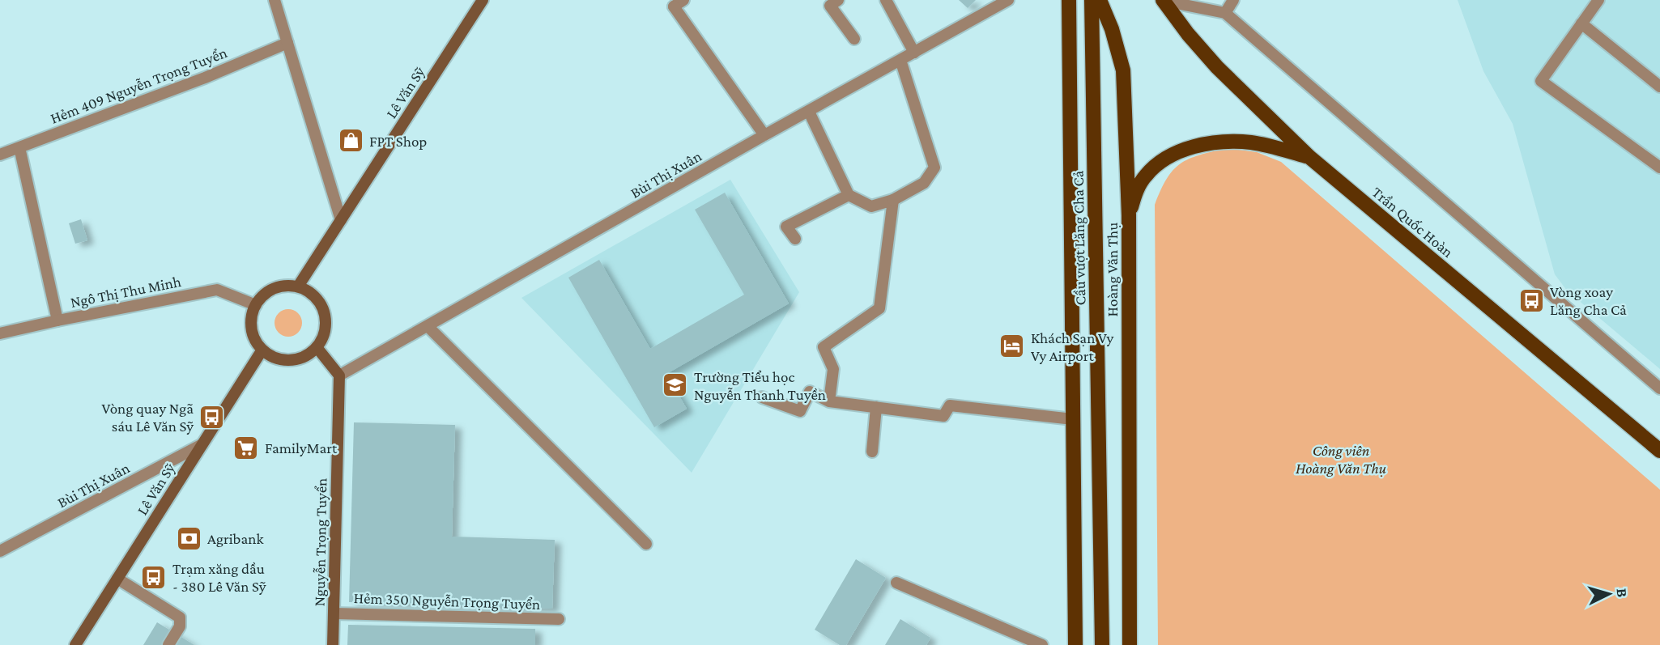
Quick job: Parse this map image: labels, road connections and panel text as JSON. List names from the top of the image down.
{
  "streets": {
    "main road": [
      "Lê Văn Sỹ",
      "Trần Quốc Hoàn",
      "Cầu vượt Lăng Cha Cả",
      "Hoàng Văn Thụ",
      "Nguyễn Trọng Tuyển"
    ],
    "street": [
      "Hẻm 409 Nguyễn Trọng Tuyển",
      "Bùi Thị Xuân",
      "Ngô Thị Thu Minh",
      "Hẻm 350 Nguyễn Trọng Tuyển"
    ]
  },
  "crossings": [
    ["Lê Văn Sỹ", "Bùi Thị Xuân"],
    ["Lê Văn Sỹ", "Ngô Thị Thu Minh"],
    ["Bùi Thị Xuân", "Nguyễn Trọng Tuyển"],
    ["Nguyễn Trọng Tuyển", "Hẻm 350 Nguyễn Trọng Tuyển"]
  ],
  "parks": ["Công viên Hoàng Văn Thụ"],
  "places": {
    "shop": ["FPT Shop"],
    "bus stop": ["Vòng xoay Lăng Cha Cả", "Vòng quay Ngã sáu Lê Văn Sỹ", "Trạm xăng dầu - 380 Lê Văn Sỹ"],
    "hotel": ["Khách Sạn Vy Vy Airport"],
    "school or university": ["Trường Tiểu học Nguyễn Thanh Tuyền"],
    "supermarket": ["FamilyMart"],
    "bank": ["Agribank"]
  },
  "north": "right"
}
